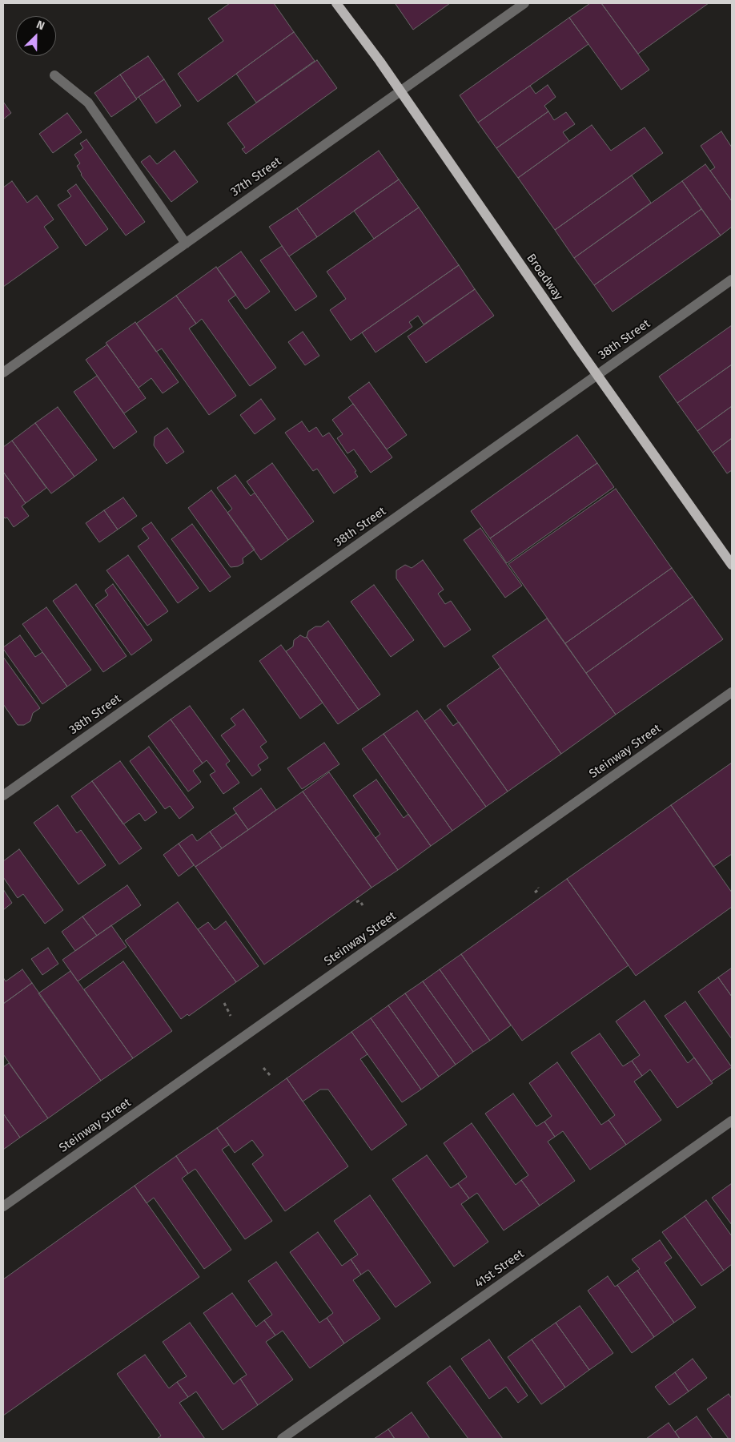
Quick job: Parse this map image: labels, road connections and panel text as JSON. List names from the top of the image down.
{
  "streets": {
    "main road": ["Broadway"],
    "street": [
      "37th Street",
      "38th Street",
      "Steinway Street",
      "41st Street"
    ]
  },
  "crossings": [
    ["37th Street", "Broadway"],
    ["Broadway", "38th Street"]
  ],
  "north": "top right"
}
